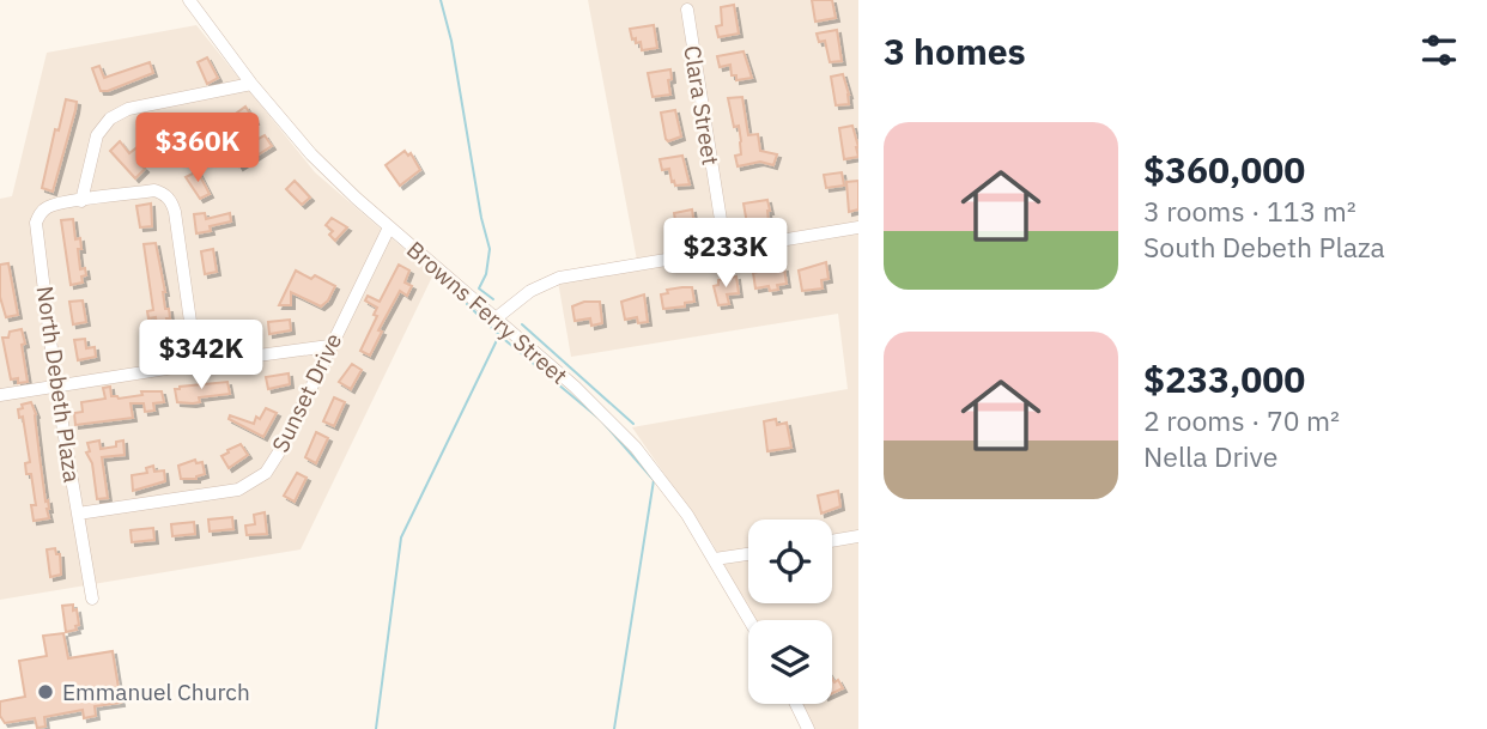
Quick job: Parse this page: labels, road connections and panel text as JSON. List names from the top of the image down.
{
  "streets": {
    "street": [
      "Clara Street",
      "Browns Ferry Street",
      "North Debeth Plaza",
      "Sunset Drive"
    ]
  },
  "crossings": [
    ["Browns Ferry Street", "Sunset Drive"],
    ["North Debeth Plaza", "Sunset Drive"]
  ],
  "places": ["Emmanuel Church"],
  "page": {
    "heading": "3 homes",
    "list": [
      {
        "name": "$360,000",
        "note": "3 rooms · 113 m² · South Debeth Plaza"
      },
      {
        "name": "$233,000",
        "note": "2 rooms · 70 m² · Nella Drive"
      }
    ],
    "price": ["$360K", "$233K", "$342K"]
  }
}
